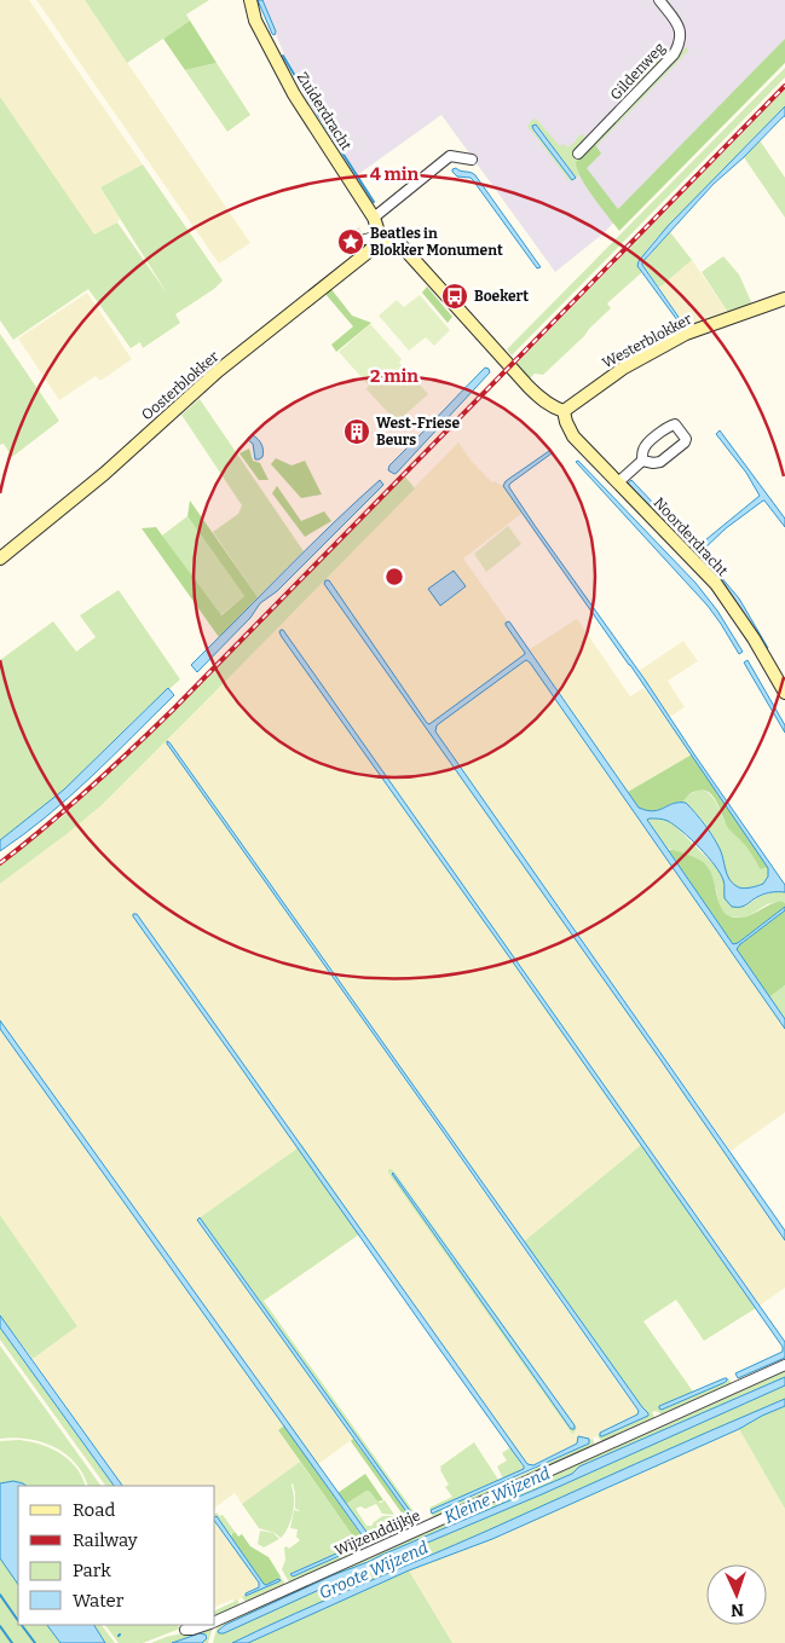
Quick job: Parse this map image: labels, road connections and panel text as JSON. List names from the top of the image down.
{
  "streets": {
    "street": [
      "Gildenweg",
      "Zuiderdracht",
      "Westerblokker",
      "Oosterblokker",
      "Noorderdracht",
      "Wijzenddijkje"
    ]
  },
  "crossings": [
    ["Zuiderdracht", "Oosterblokker"],
    ["Westerblokker", "Noorderdracht"]
  ],
  "water": ["Kleine Wijzend", "Groote Wijzend"],
  "places": {
    "place": ["Beatles in Blokker Monument"],
    "bus stop": ["Boekert"],
    "building": ["West-Friese Beurs"]
  },
  "legend": [
    "Road",
    "Railway",
    "Park",
    "Water"
  ],
  "north": "bottom",
  "rings": ["4 min", "2 min"]
}
